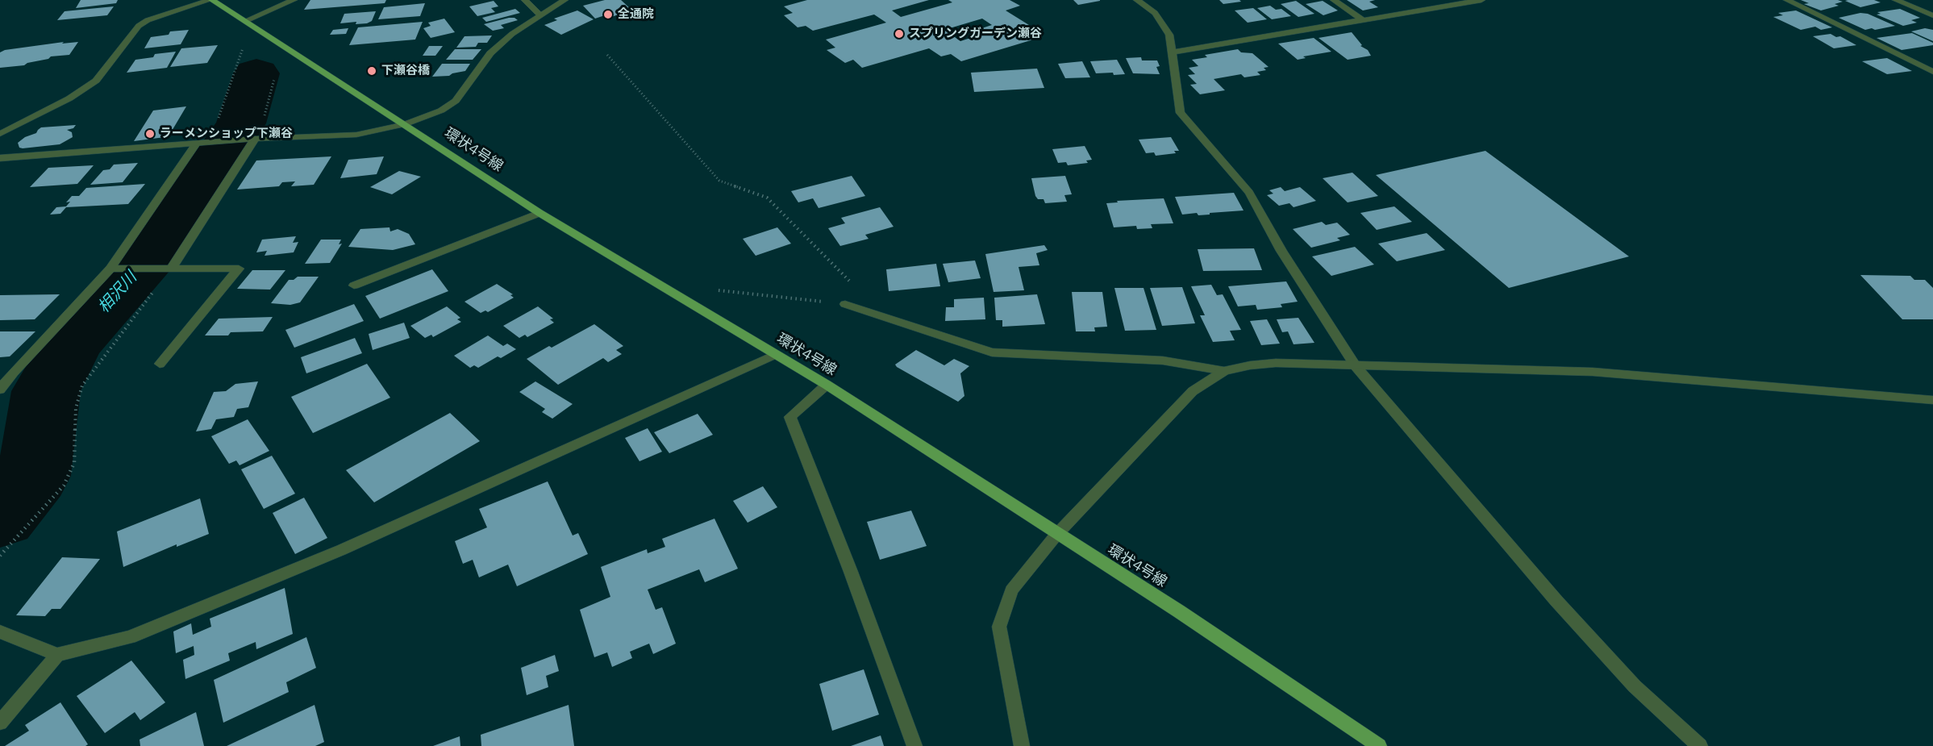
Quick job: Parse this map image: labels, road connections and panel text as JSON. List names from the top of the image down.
{
  "streets": {
    "main road": ["環状4号線"]
  },
  "water": ["相沢川"],
  "places": [
    "全通院",
    "スプリングガーデン瀬谷",
    "下瀬谷橋",
    "ラーメンショップ下瀬谷"
  ]
}
